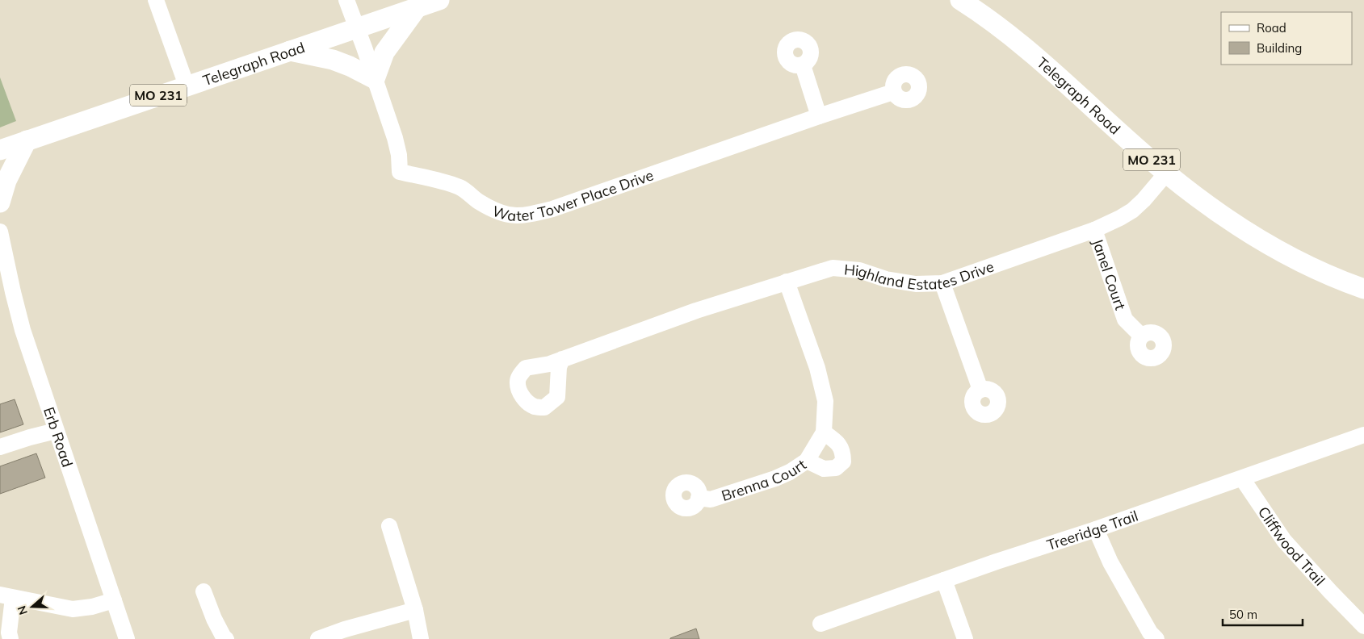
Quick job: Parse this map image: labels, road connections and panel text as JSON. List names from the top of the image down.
{
  "streets": {
    "main road": ["Telegraph Road", "MO 231"],
    "street": [
      "Water Tower Place Drive",
      "Highland Estates Drive",
      "Janel Court",
      "Erb Road",
      "Brenna Court",
      "Treeridge Trail",
      "Cliffwood Trail"
    ]
  },
  "crossings": [
    ["Telegraph Road", "Water Tower Place Drive"],
    ["Telegraph Road", "Highland Estates Drive"],
    ["Highland Estates Drive", "Janel Court"],
    ["Highland Estates Drive", "Brenna Court"],
    ["Treeridge Trail", "Cliffwood Trail"]
  ],
  "legend": ["Road", "Building"],
  "scale_bar": "50 m",
  "north": "left"
}
